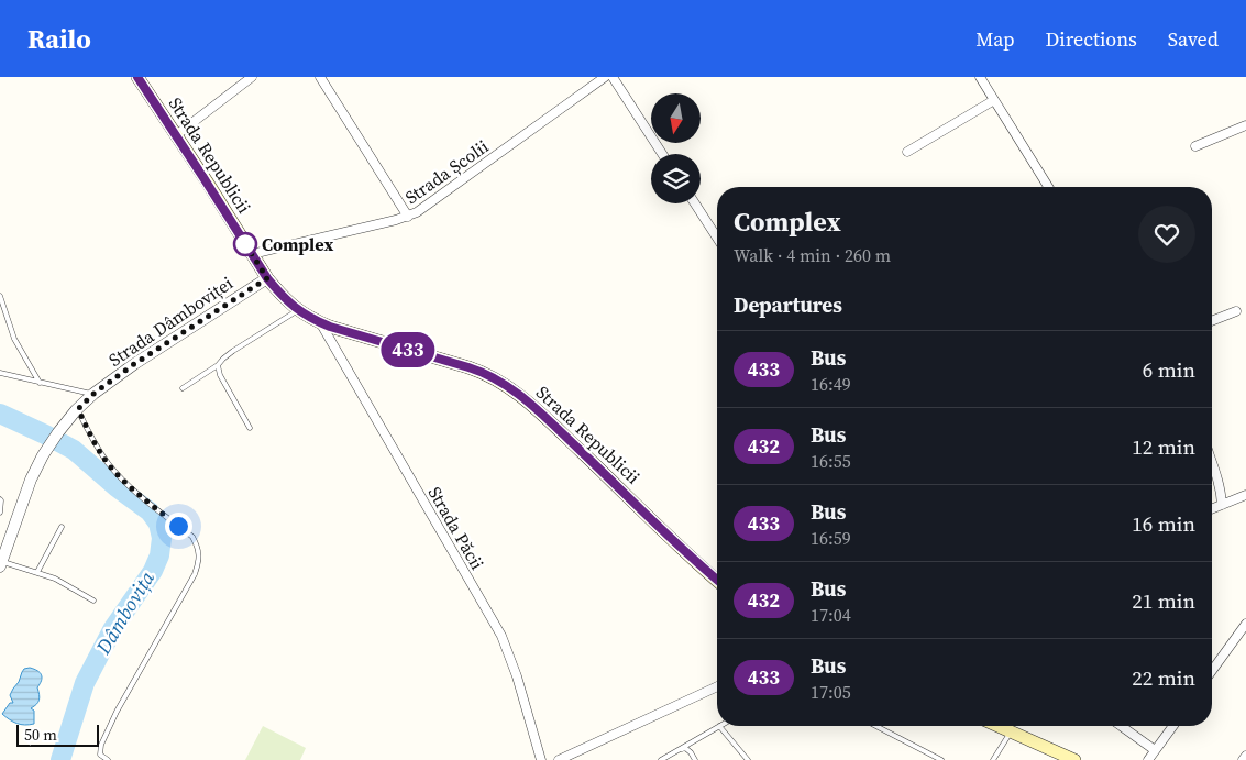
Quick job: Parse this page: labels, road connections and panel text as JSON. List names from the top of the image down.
{
  "streets": {
    "main road": ["Strada Republicii"],
    "street": ["Strada Școlii", "Strada Dâmboviței", "Strada Păcii"]
  },
  "crossings": [
    ["Strada Republicii", "Strada Școlii"],
    ["Strada Republicii", "Strada Dâmboviței"],
    ["Strada Republicii", "Strada Păcii"]
  ],
  "water": ["Dâmbovița"],
  "places": ["Complex"],
  "lines": ["bus line 433"],
  "scale_bar": "50 m",
  "north": "bottom",
  "page": {
    "header": "Railo",
    "nav": ["Map", "Directions", "Saved"],
    "on_map": "433",
    "heading": [
      ["Complex", "Walk · 4 min · 260 m"],
      "Departures"
    ],
    "list": [
      {
        "mark": "433",
        "name": "Bus",
        "note": "16:49",
        "value": "6 min"
      },
      {
        "mark": "432",
        "name": "Bus",
        "note": "16:55",
        "value": "12 min"
      },
      {
        "mark": "433",
        "name": "Bus",
        "note": "16:59",
        "value": "16 min"
      },
      {
        "mark": "432",
        "name": "Bus",
        "note": "17:04",
        "value": "21 min"
      },
      {
        "mark": "433",
        "name": "Bus",
        "note": "17:05",
        "value": "22 min"
      }
    ],
    "scale": "50 m"
  }
}
